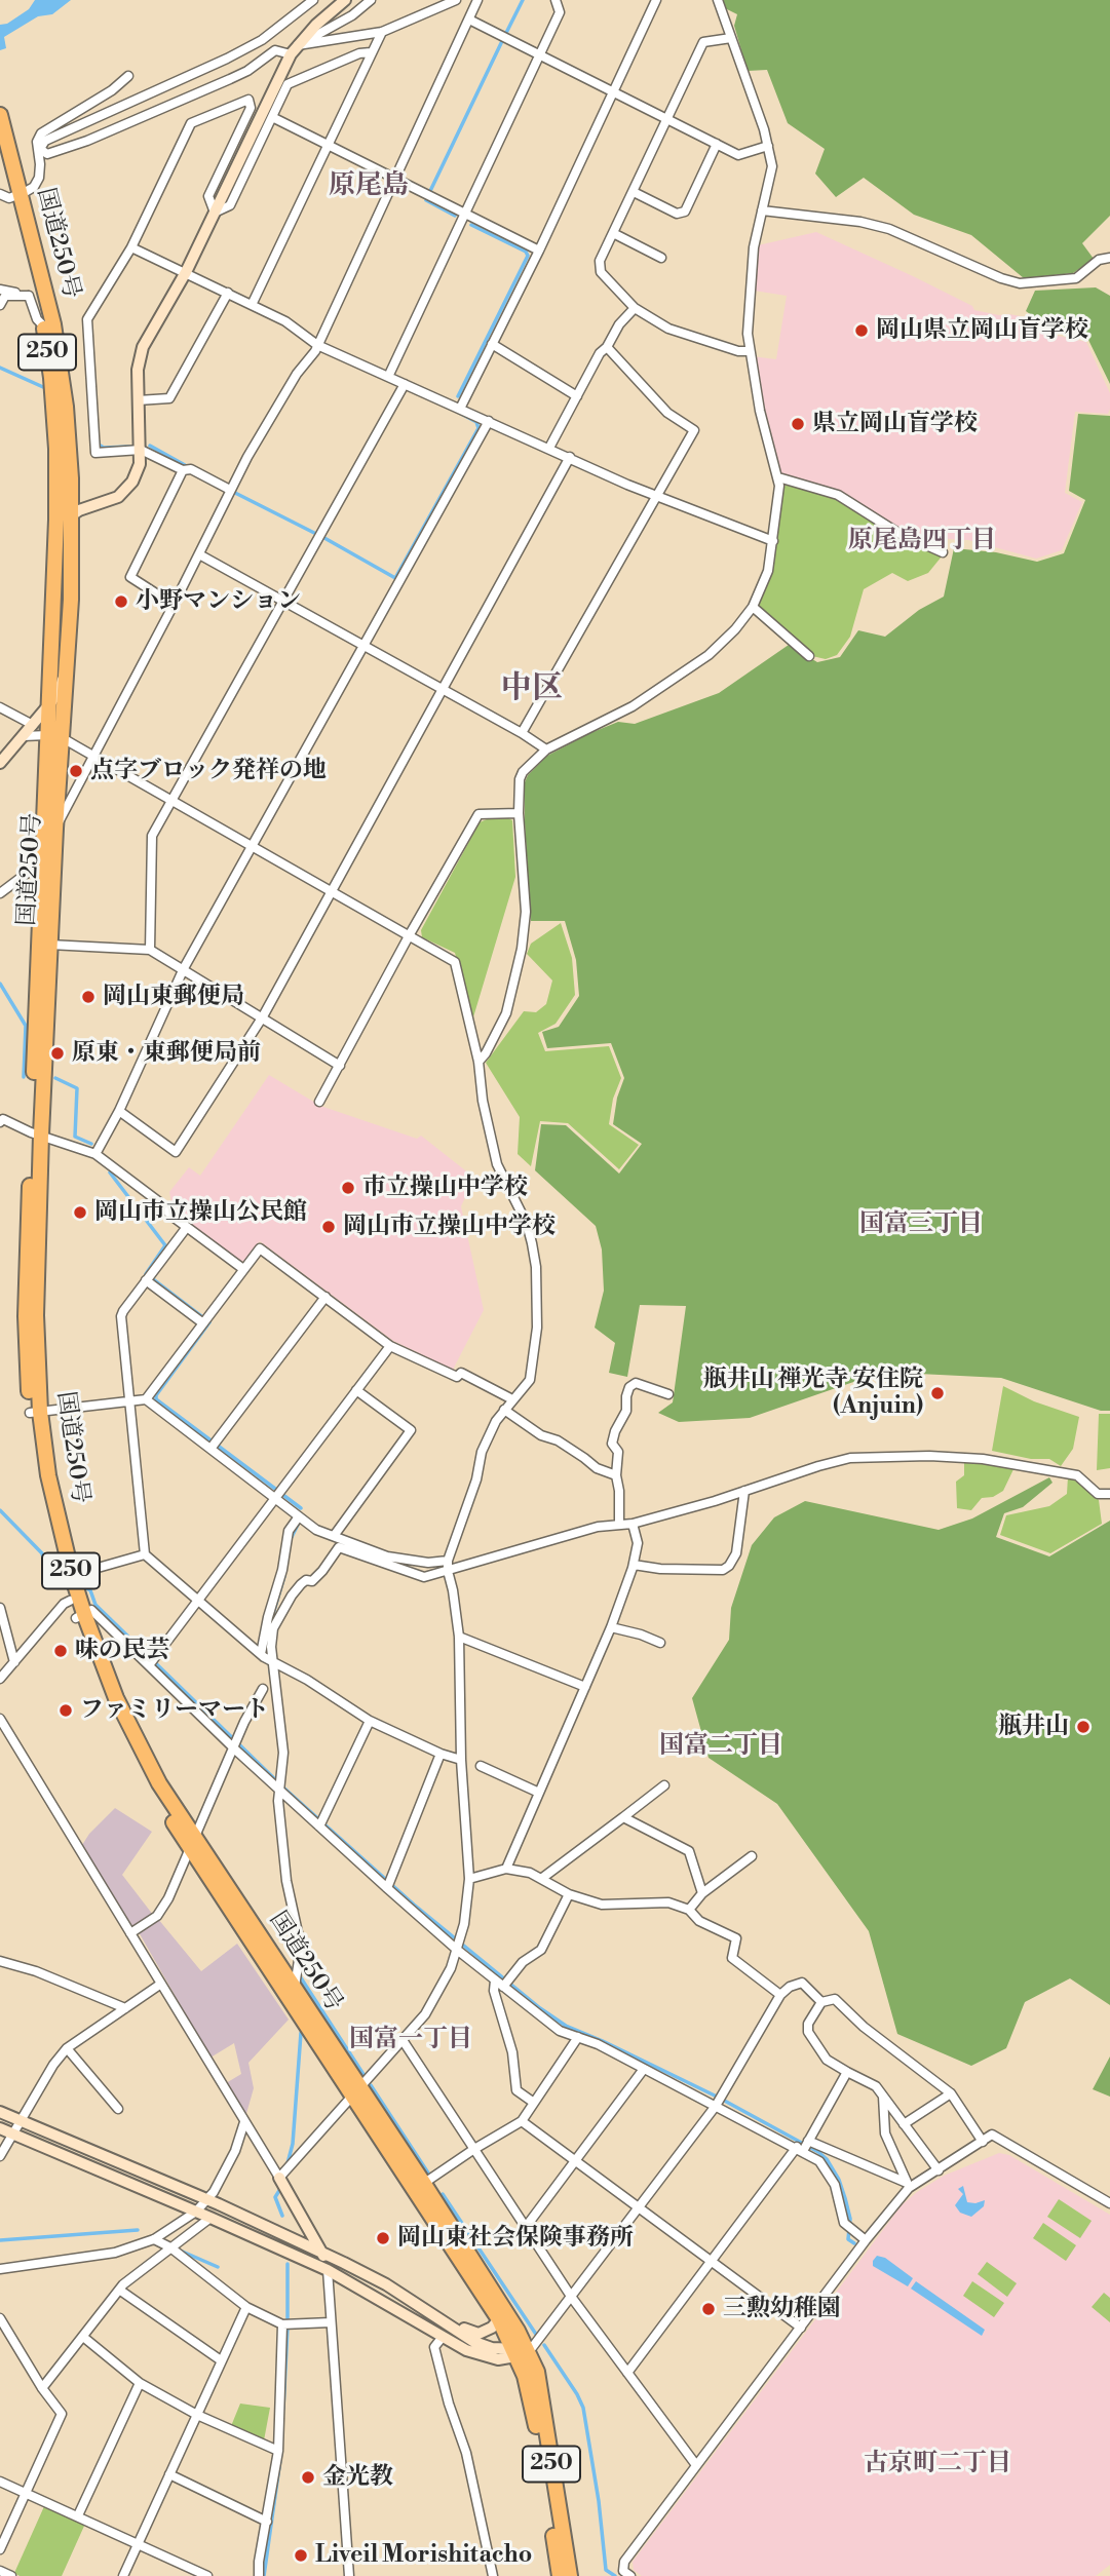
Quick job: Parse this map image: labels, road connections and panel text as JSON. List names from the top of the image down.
{
  "streets": {
    "highway": ["国道250号", "250"]
  },
  "districts": [
    "原尾島",
    "原尾島四丁目",
    "中区",
    "国富三丁目",
    "国富二丁目",
    "国富一丁目",
    "古京町二丁目"
  ],
  "places": [
    "岡山県立岡山盲学校",
    "県立岡山盲学校",
    "小野マンション",
    "点字ブロック発祥の地",
    "岡山東郵便局",
    "原東・東郵便局前",
    "市立操山中学校",
    "岡山市立操山公民館",
    "岡山市立操山中学校",
    "瓶井山 禅光寺 安住院 (Anjuin)",
    "味の民芸",
    "ファミリーマート",
    "瓶井山",
    "岡山東社会保険事務所",
    "三勲幼稚園",
    "金光教",
    "Liveil Morishitacho"
  ]
}
